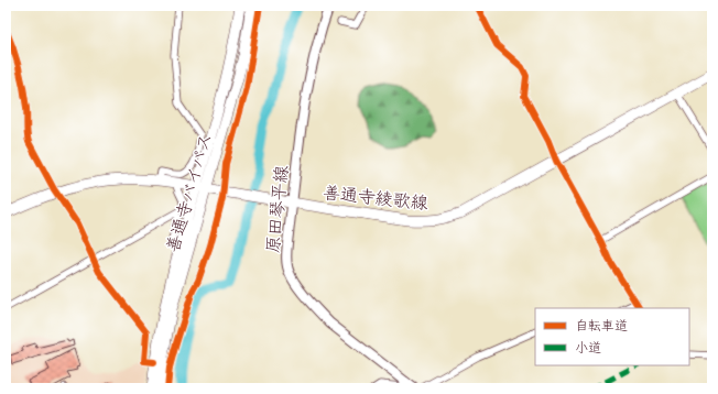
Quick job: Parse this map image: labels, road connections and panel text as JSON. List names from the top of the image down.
{
  "streets": {
    "main road": ["善通寺バイパス", "善通寺綾歌線", "原田琴平線"]
  },
  "crossings": [
    ["善通寺バイパス", "善通寺綾歌線"],
    ["善通寺綾歌線", "原田琴平線"]
  ],
  "legend": ["自転車道", "小道"]
}
